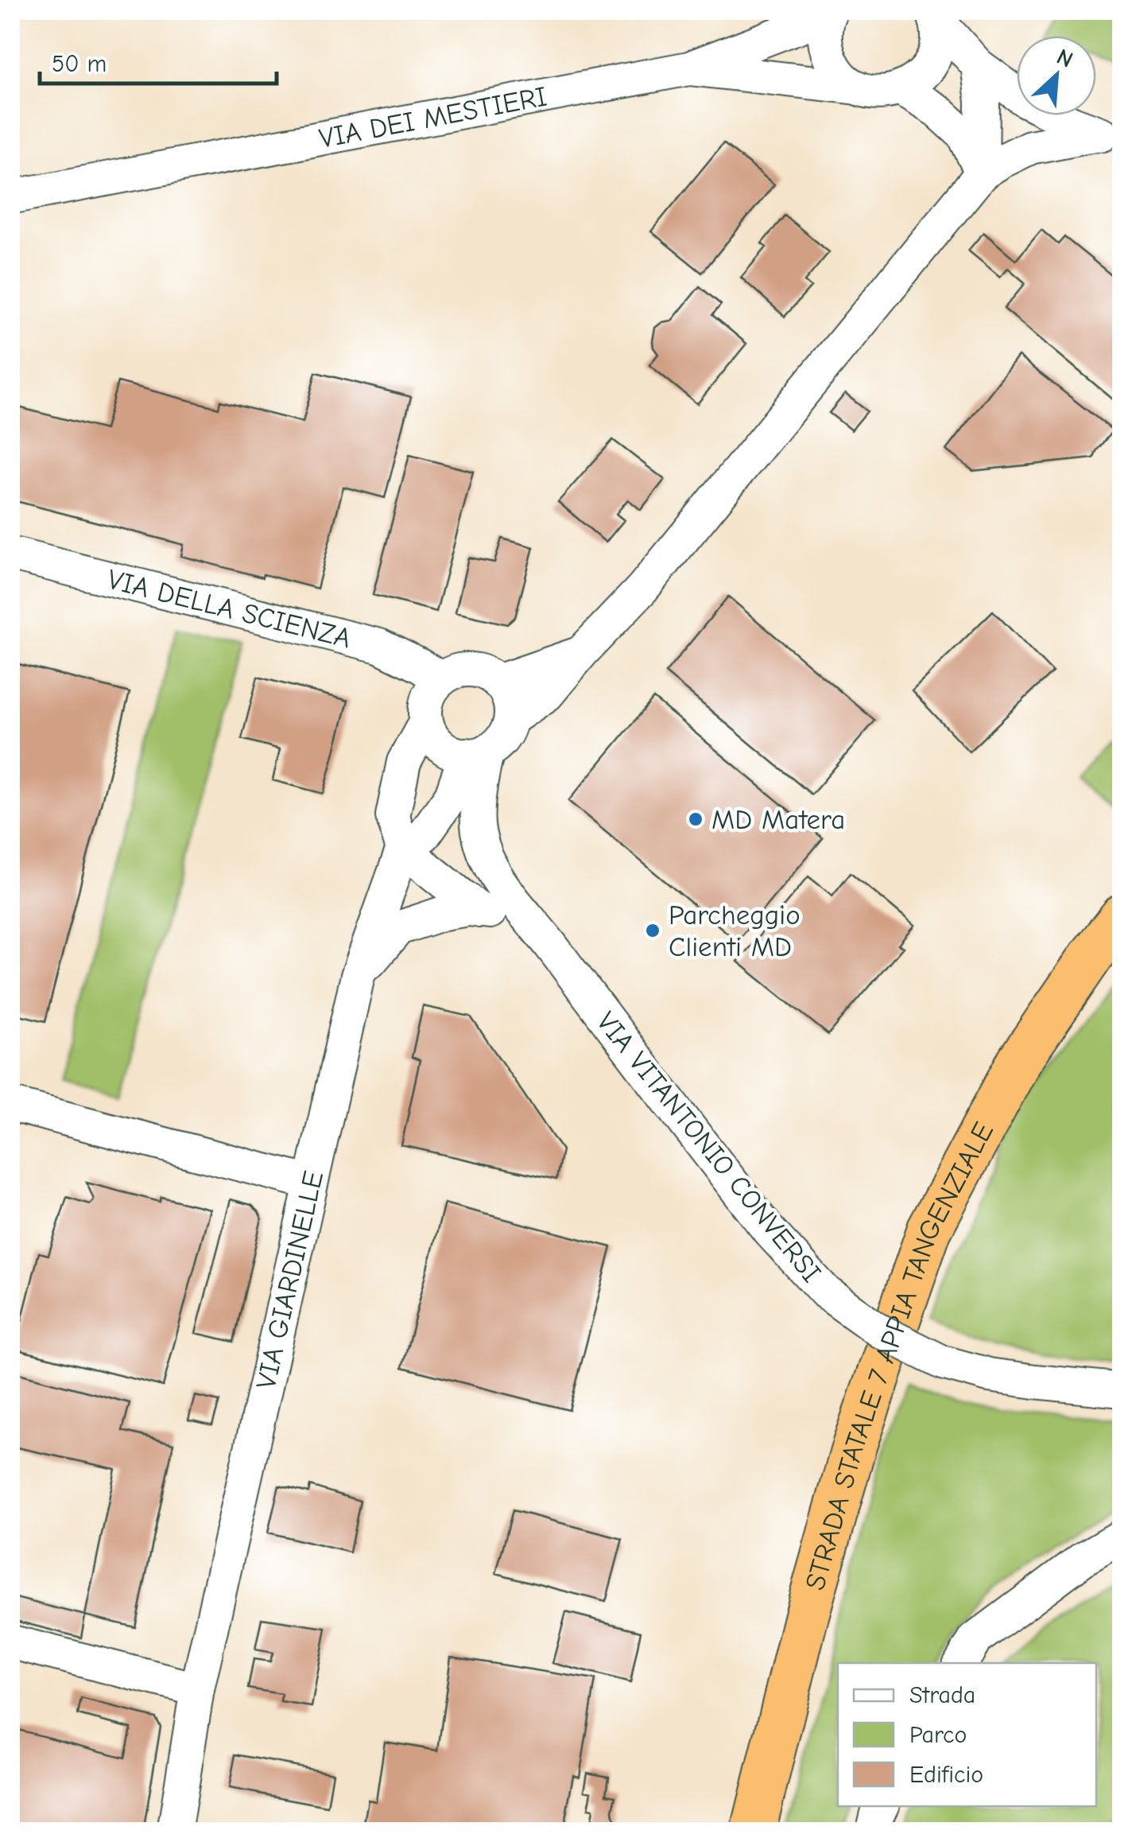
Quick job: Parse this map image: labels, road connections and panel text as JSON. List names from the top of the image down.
{
  "streets": {
    "highway": ["STRADA STATALE 7 APPIA TANGENZIALE"],
    "street": [
      "VIA DEI MESTIERI",
      "VIA DELLA SCIENZA",
      "VIA VITANTONIO CONVERSI",
      "VIA GIARDINELLE"
    ]
  },
  "crossings": [
    ["VIA DELLA SCIENZA", "VIA VITANTONIO CONVERSI"],
    ["VIA DELLA SCIENZA", "VIA GIARDINELLE"],
    ["VIA VITANTONIO CONVERSI", "VIA GIARDINELLE"]
  ],
  "places": ["MD Matera", "Parcheggio Clienti MD"],
  "legend": ["Strada", "Parco", "Edificio"],
  "scale_bar": "50 m",
  "north": "top right"
}
